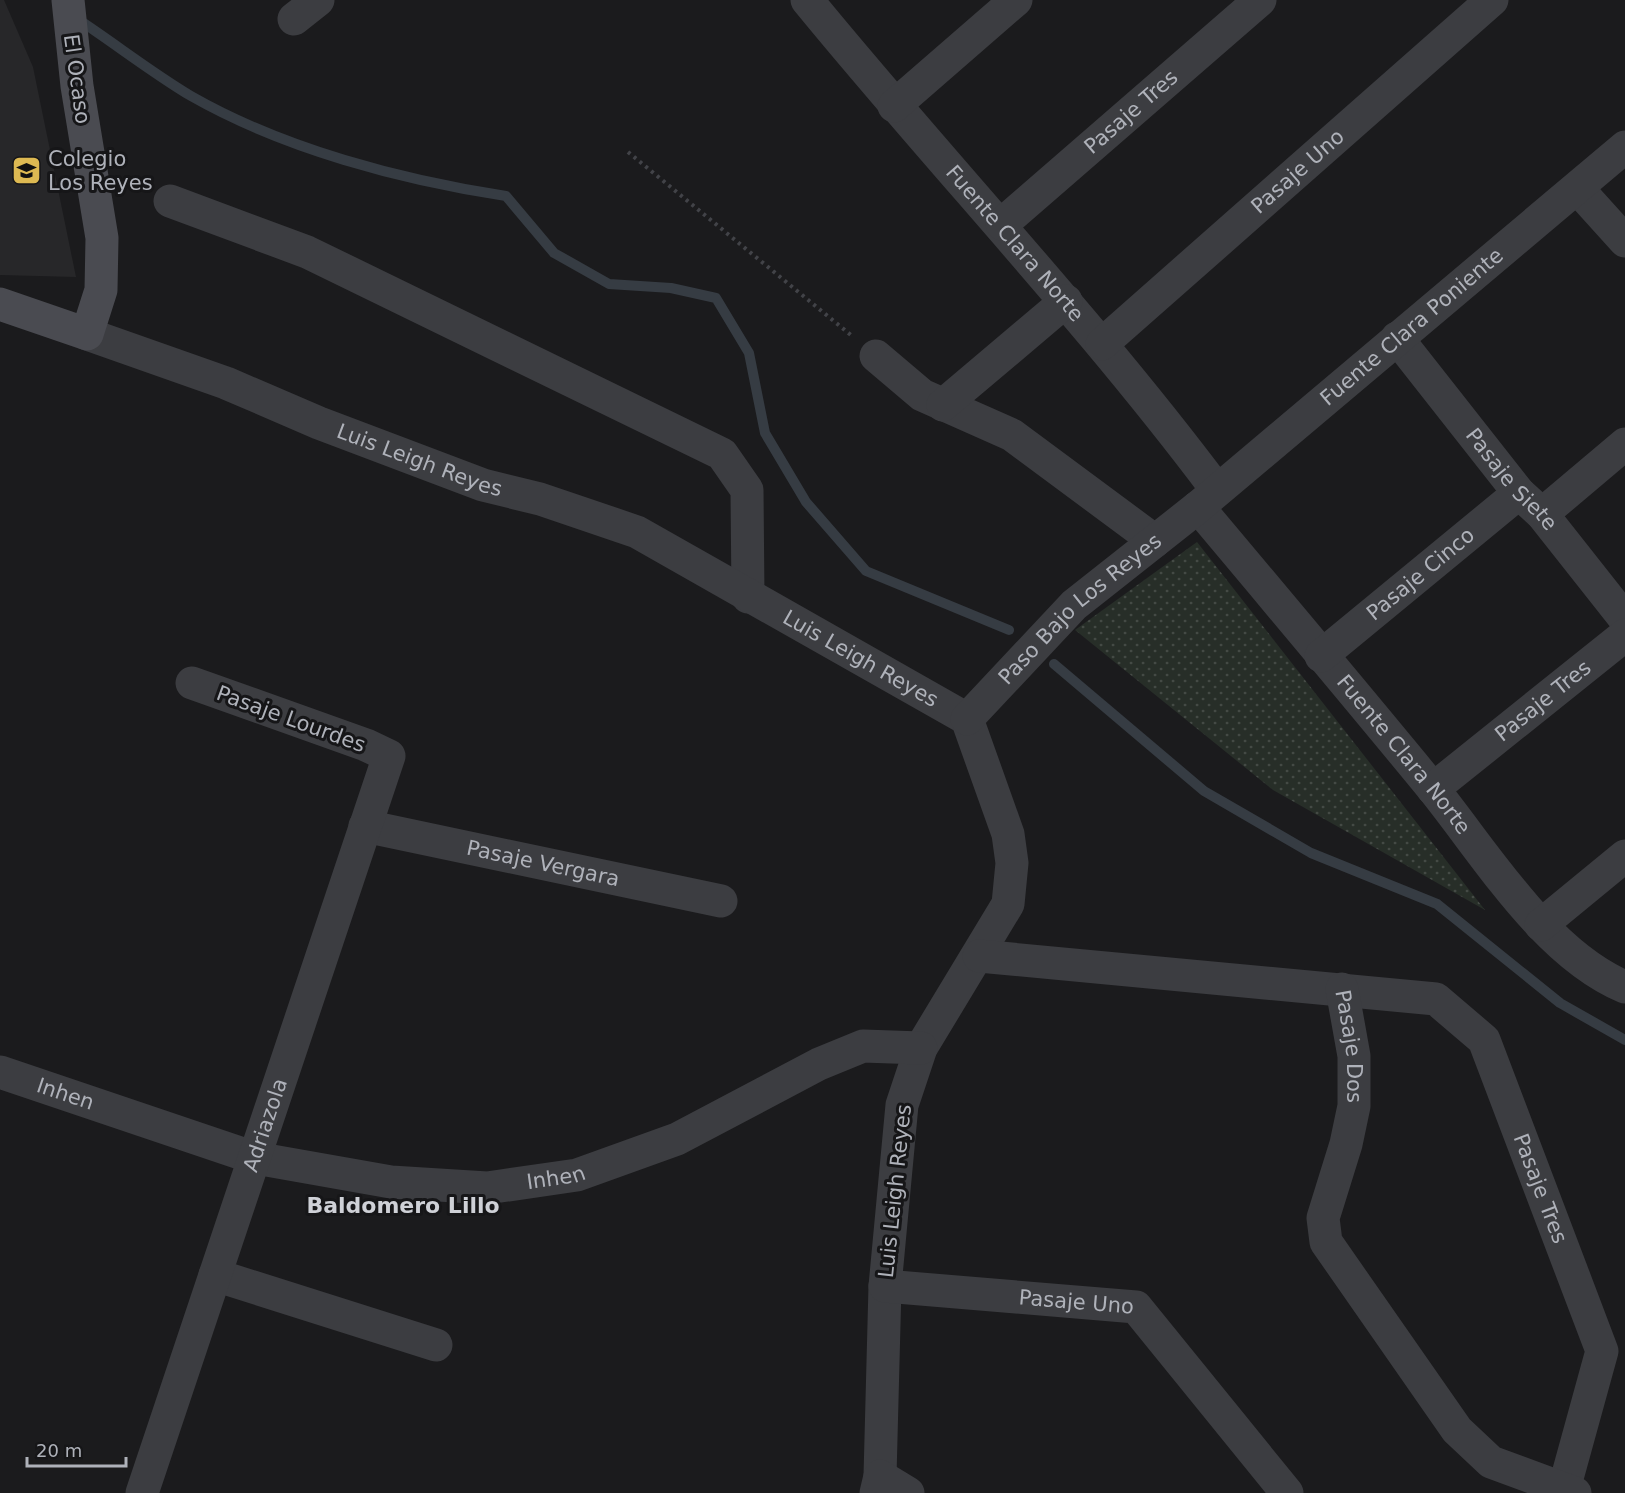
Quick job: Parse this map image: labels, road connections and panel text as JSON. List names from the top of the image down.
{
  "streets": {
    "street": [
      "El Ocaso",
      "Pasaje Tres",
      "Pasaje Uno",
      "Fuente Clara Norte",
      "Fuente Clara Poniente",
      "Luis Leigh Reyes",
      "Pasaje Siete",
      "Pasaje Cinco",
      "Paso Bajo Los Reyes",
      "Pasaje Lourdes",
      "Pasaje Vergara",
      "Pasaje Dos",
      "Inhen",
      "Adriazola"
    ]
  },
  "crossings": [
    ["El Ocaso", "Luis Leigh Reyes"],
    ["Pasaje Tres", "Fuente Clara Norte"],
    ["Pasaje Tres", "Pasaje Dos"],
    ["Pasaje Uno", "Fuente Clara Norte"],
    ["Pasaje Uno", "Luis Leigh Reyes"],
    ["Fuente Clara Norte", "Fuente Clara Poniente"],
    ["Fuente Clara Norte", "Pasaje Cinco"],
    ["Fuente Clara Norte", "Paso Bajo Los Reyes"],
    ["Fuente Clara Poniente", "Pasaje Siete"],
    ["Fuente Clara Poniente", "Paso Bajo Los Reyes"],
    ["Luis Leigh Reyes", "Paso Bajo Los Reyes"],
    ["Luis Leigh Reyes", "Pasaje Dos"],
    ["Luis Leigh Reyes", "Inhen"],
    ["Pasaje Siete", "Pasaje Cinco"],
    ["Pasaje Lourdes", "Adriazola"],
    ["Pasaje Vergara", "Adriazola"],
    ["Inhen", "Adriazola"]
  ],
  "districts": ["Baldomero Lillo"],
  "places": {
    "school or university": ["Colegio Los Reyes"]
  },
  "scale_bar": "20 m"
}
